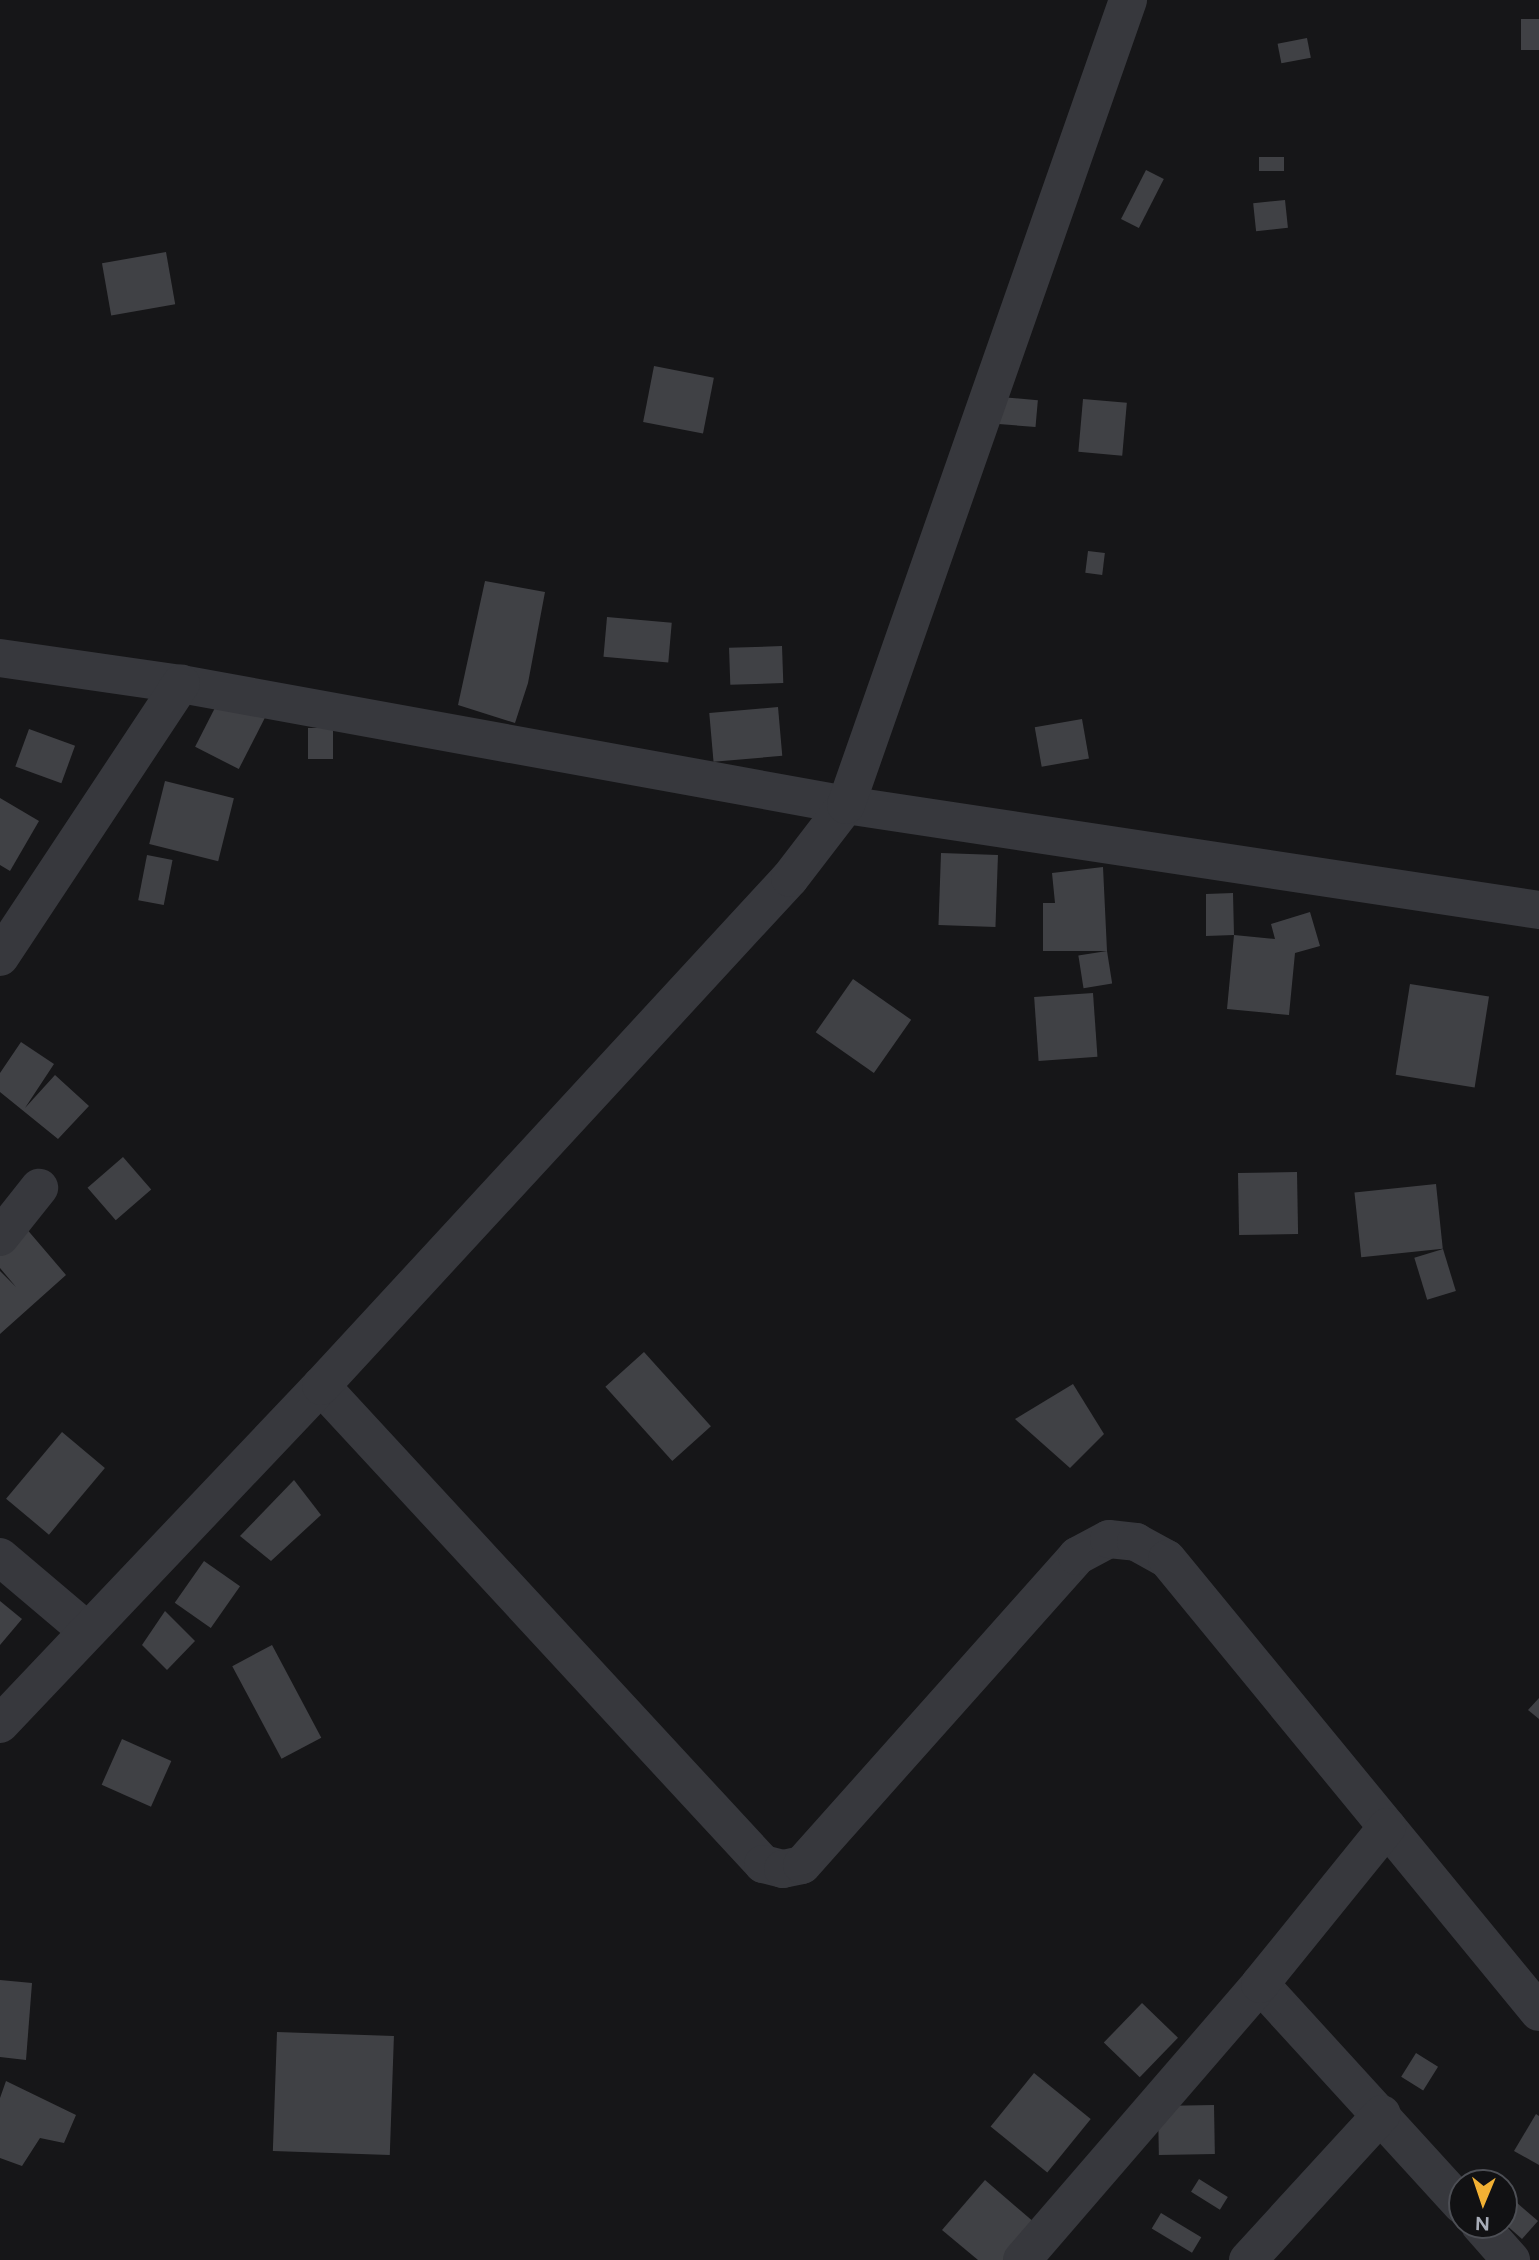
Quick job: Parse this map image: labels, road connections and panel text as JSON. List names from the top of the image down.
{
  "north": "bottom"
}
